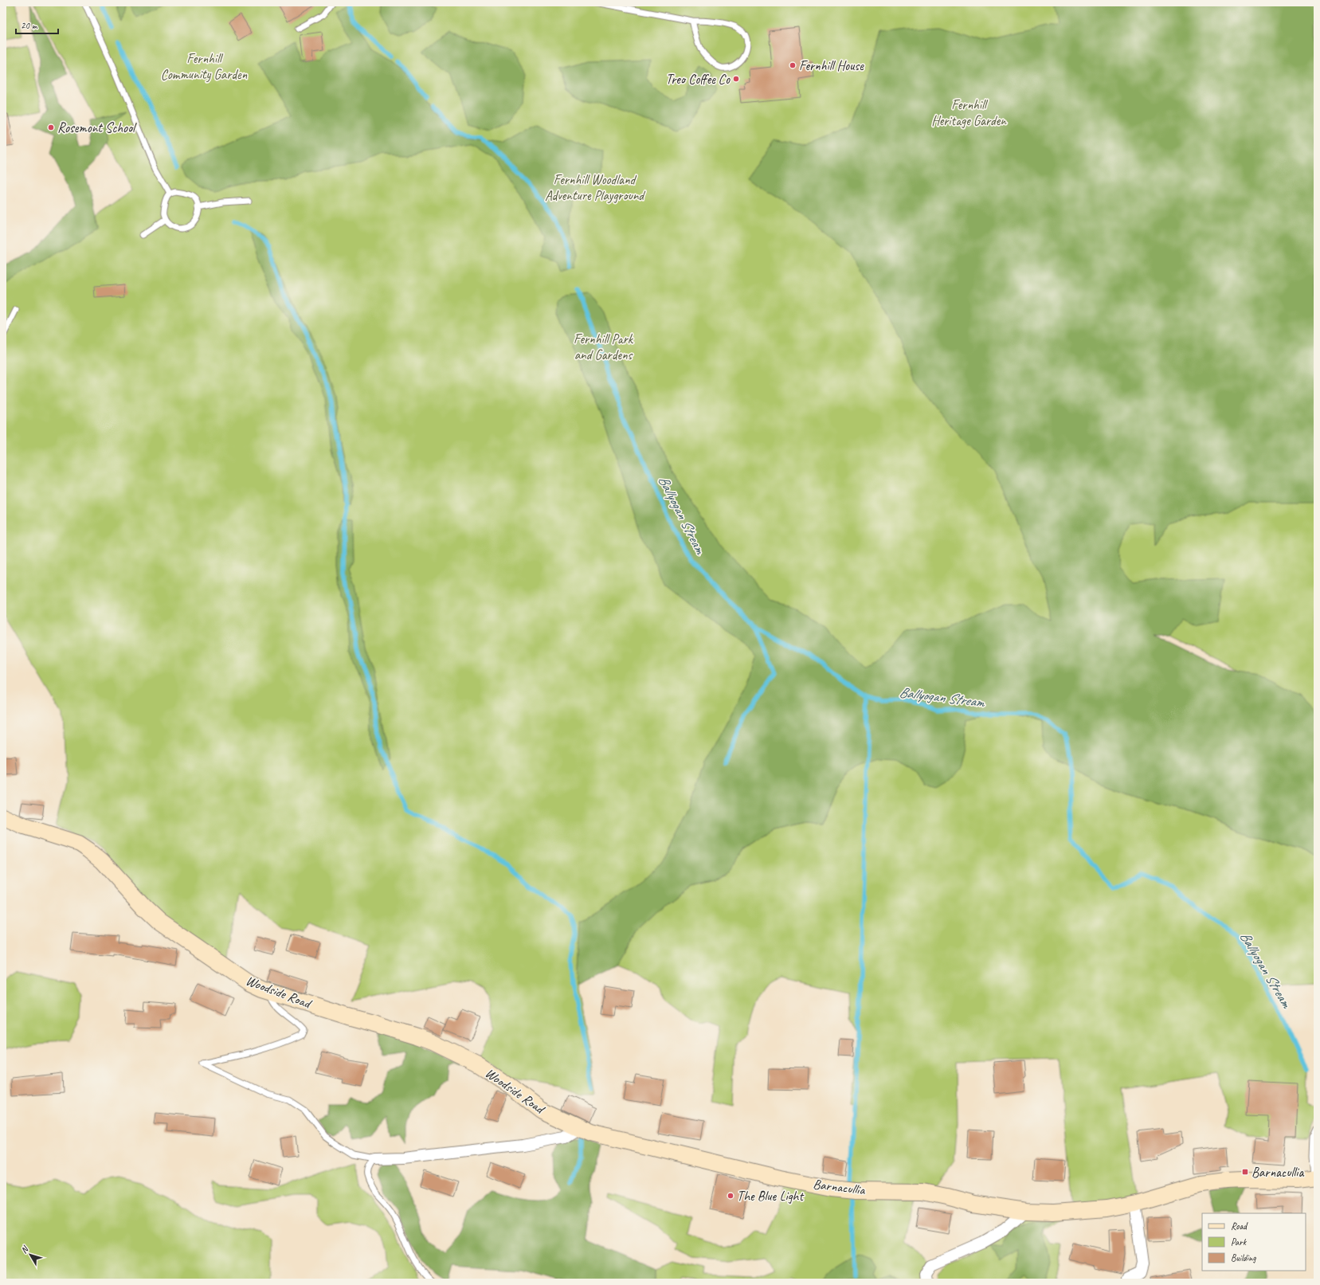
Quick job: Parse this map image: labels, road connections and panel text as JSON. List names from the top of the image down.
{
  "streets": {
    "street": ["Woodside Road", "Barnacullia"]
  },
  "crossings": [
    ["Woodside Road", "Barnacullia"]
  ],
  "water": ["Ballyogan Stream"],
  "parks": [
    "Fernhill Community Garden",
    "Fernhill Heritage Garden",
    "Fernhill Woodland Adventure Playground",
    "Fernhill Park and Gardens"
  ],
  "places": {
    "other": [
      "Fernhill House",
      "Treo Coffee Co",
      "Rosemont School",
      "The Blue Light"
    ],
    "transit": ["Barnacullia"]
  },
  "legend": ["Road", "Park", "Building"],
  "scale_bar": "20 m",
  "north": "top left"
}
